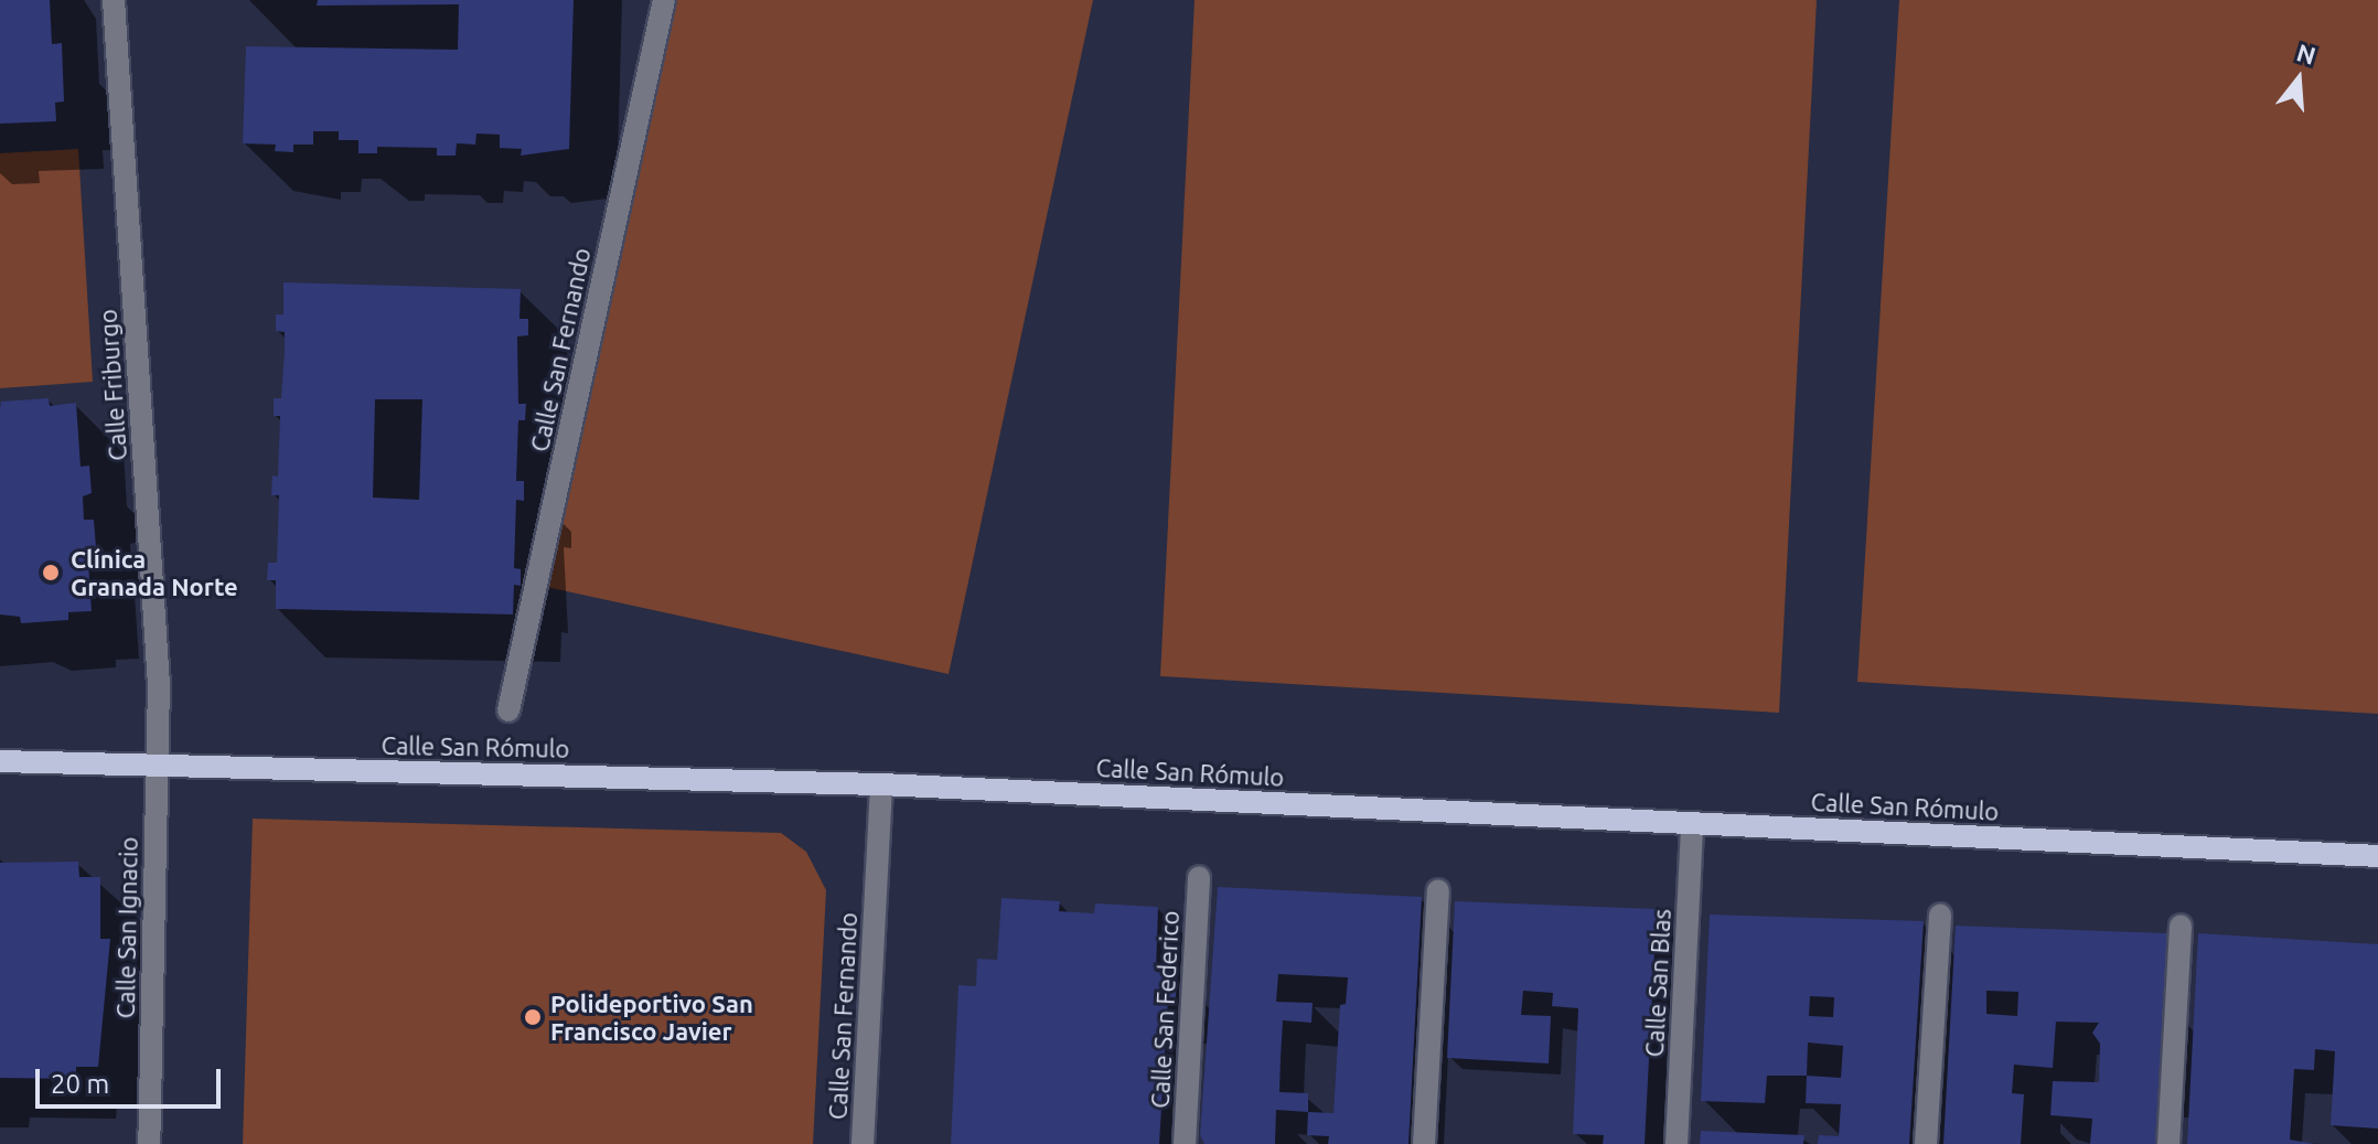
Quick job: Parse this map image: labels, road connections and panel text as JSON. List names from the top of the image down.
{
  "streets": {
    "main road": ["Calle San Rómulo"],
    "street": [
      "Calle San Fernando",
      "Calle Friburgo",
      "Calle San Ignacio",
      "Calle San Blas",
      "Calle San Federico"
    ]
  },
  "crossings": [
    ["Calle San Fernando", "Calle San Rómulo"],
    ["Calle Friburgo", "Calle San Rómulo"],
    ["Calle Friburgo", "Calle San Ignacio"],
    ["Calle San Rómulo", "Calle San Ignacio"],
    ["Calle San Rómulo", "Calle San Blas"]
  ],
  "places": ["Clínica Granada Norte", "Polideportivo San Francisco Javier"],
  "scale_bar": "20 m",
  "north": "top"
}
